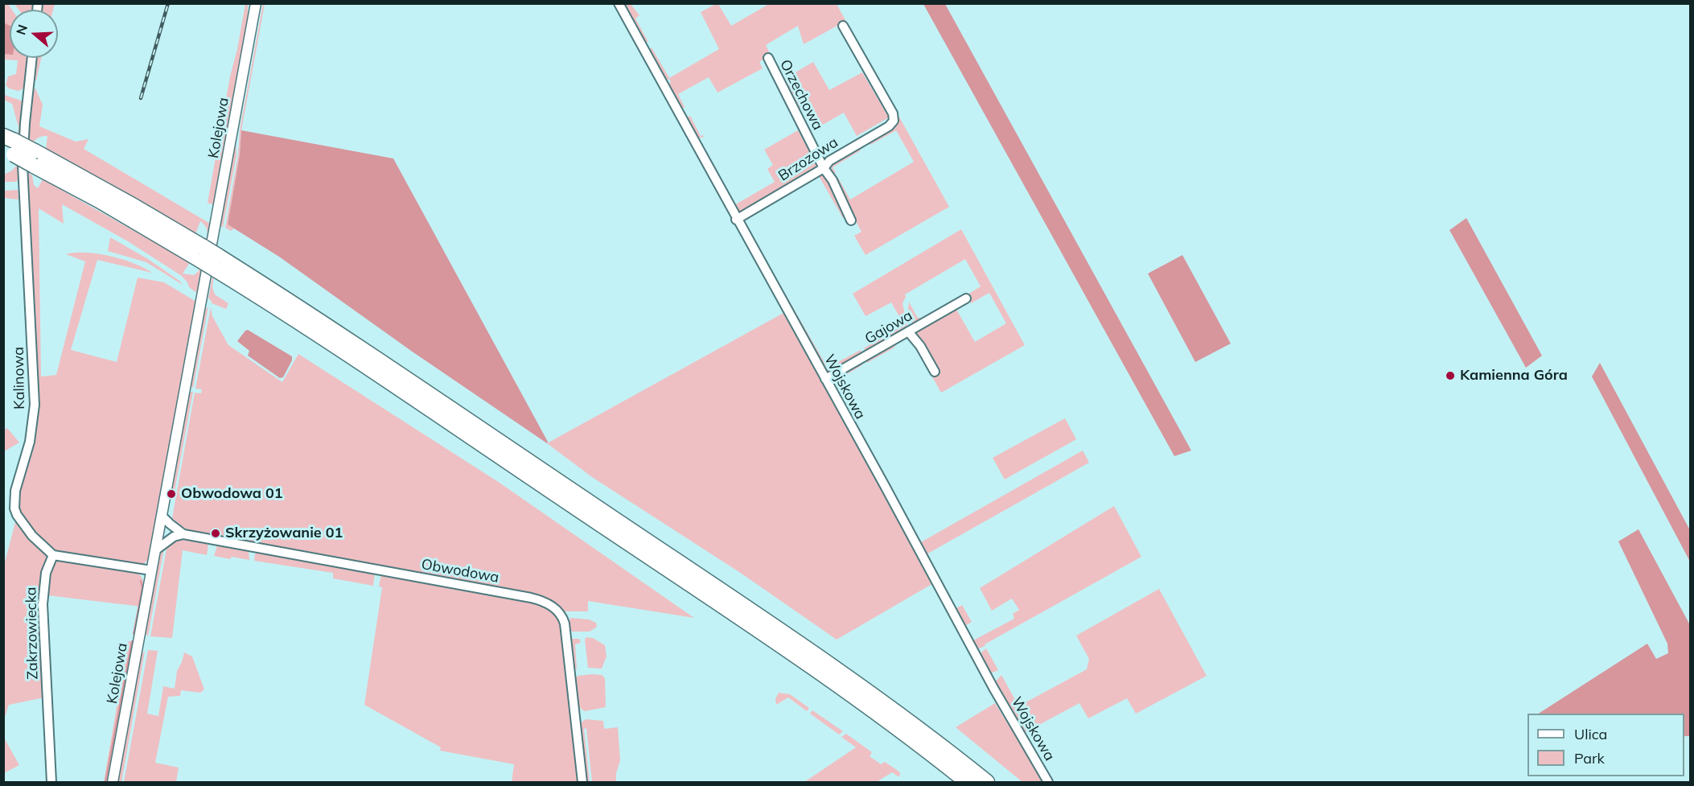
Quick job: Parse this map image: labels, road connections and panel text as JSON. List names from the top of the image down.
{
  "streets": {
    "street": [
      "Orzechowa",
      "Kolejowa",
      "Brzozowa",
      "Gajowa",
      "Kalinowa",
      "Wojskowa",
      "Obwodowa",
      "Zakrzowiecka"
    ]
  },
  "crossings": [
    ["Orzechowa", "Brzozowa"],
    ["Kolejowa", "Obwodowa"],
    ["Brzozowa", "Wojskowa"],
    ["Gajowa", "Wojskowa"],
    ["Kalinowa", "Zakrzowiecka"]
  ],
  "places": ["Kamienna Góra", "Obwodowa 01", "Skrzyżowanie 01"],
  "legend": ["Ulica", "Park"],
  "north": "left"
}
